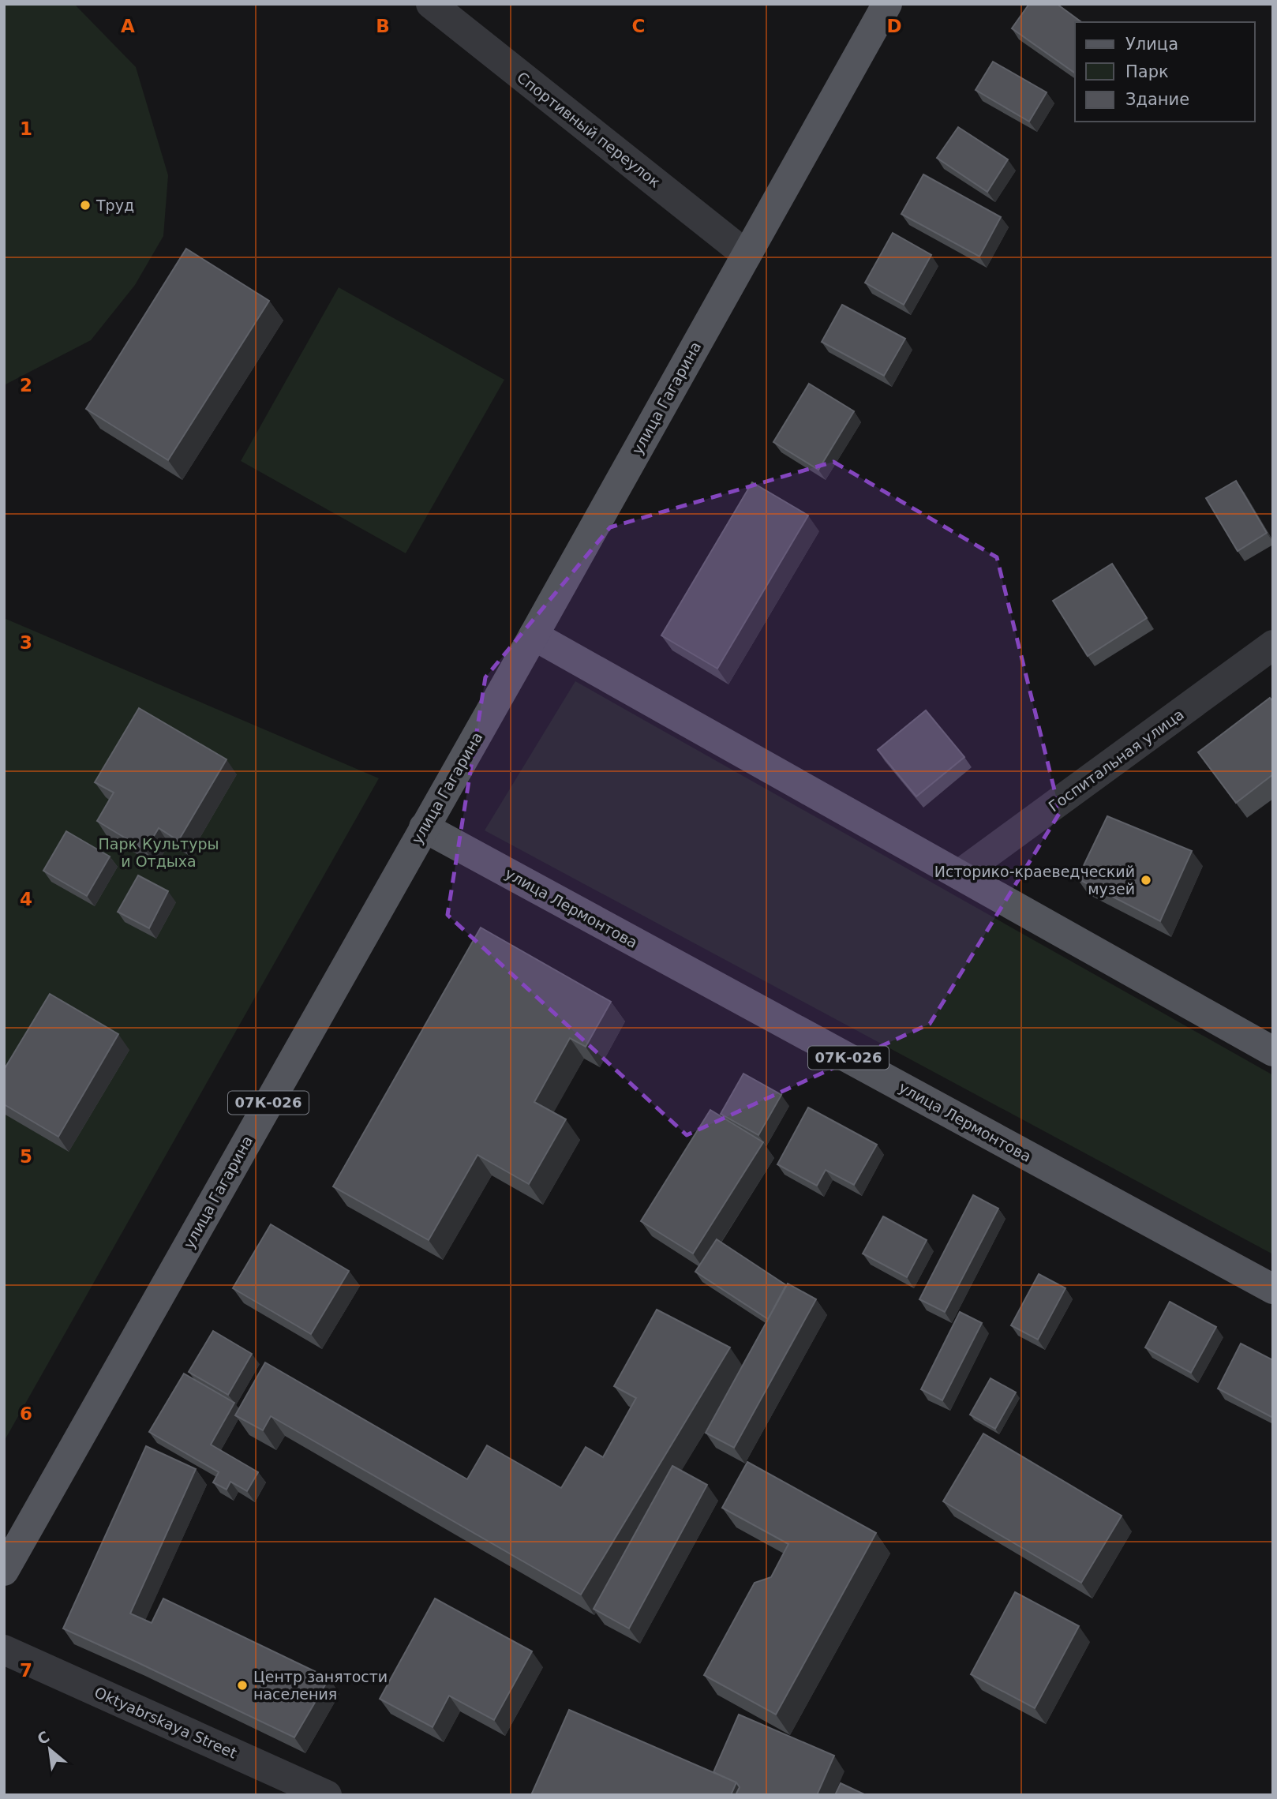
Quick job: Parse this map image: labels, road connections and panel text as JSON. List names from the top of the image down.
{
  "streets": {
    "main road": ["улица Гагарина", "улица Лермонтова", "07К-026"],
    "street": ["Спортивный переулок", "Госпитальная улица", "Oktyabrskaya Street"]
  },
  "crossings": [
    ["Спортивный переулок", "улица Гагарина"],
    ["улица Гагарина", "улица Лермонтова"]
  ],
  "parks": ["Парк Культуры и Отдыха"],
  "places": ["Труд", "Историко-краеведческий музей", "Центр занятости населения"],
  "legend": ["Улица", "Парк", "Здание"],
  "north": "top left",
  "grid": {
    "columns": [
      "A",
      "B",
      "C",
      "D"
    ],
    "rows": [
      "1",
      "2",
      "3",
      "4",
      "5",
      "6",
      "7"
    ]
  }
}
